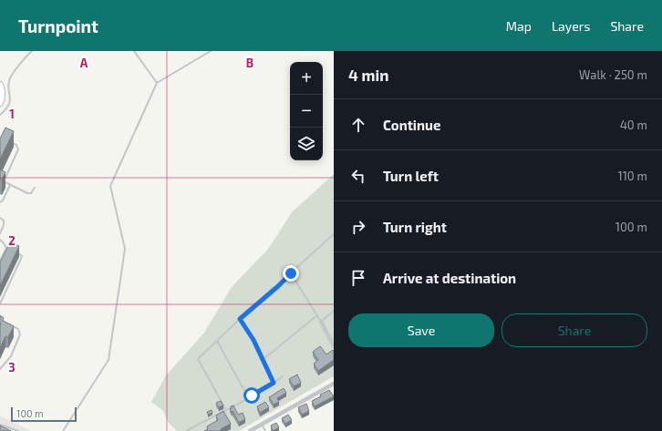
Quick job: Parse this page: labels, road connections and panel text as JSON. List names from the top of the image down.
{
  "scale_bar": "100 m",
  "page": {
    "header": "Turnpoint",
    "nav": ["Map", "Layers", "Share"],
    "heading": ["4 min", "Walk · 250 m"],
    "map_buttons": ["+", "−"],
    "list": [
      ["Continue", "40 m"],
      ["Turn left", "110 m"],
      ["Turn right", "100 m"],
      "Arrive at destination"
    ],
    "buttons": ["Save", "Share"],
    "scale": "100 m"
  },
  "grid": {
    "columns": ["A", "B"],
    "rows": ["1", "2", "3"]
  }
}
